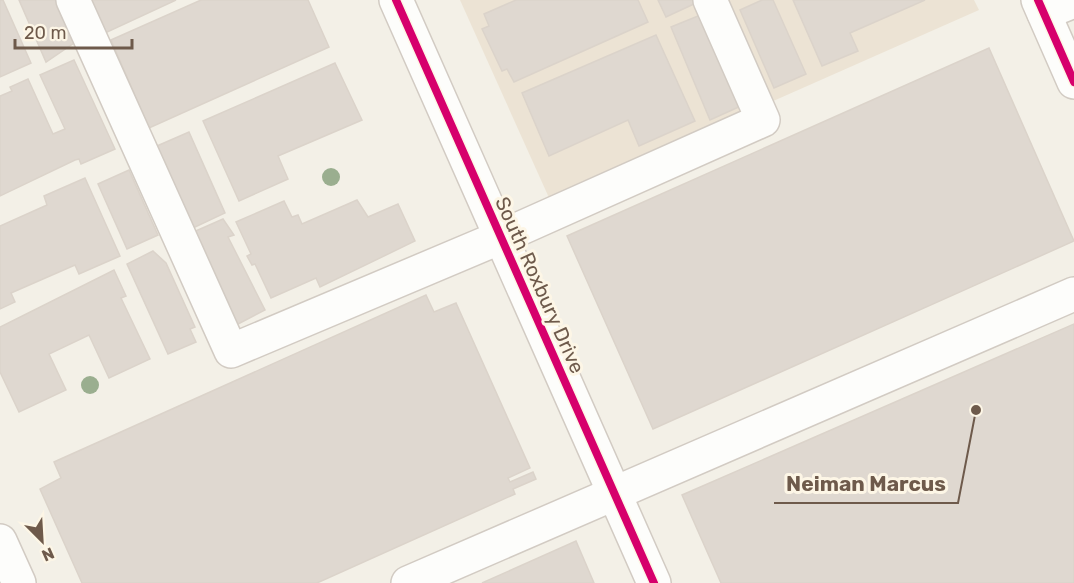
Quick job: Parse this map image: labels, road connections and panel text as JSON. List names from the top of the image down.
{
  "streets": {
    "street": ["South Roxbury Drive"]
  },
  "places": ["Neiman Marcus"],
  "scale_bar": "20 m",
  "north": "bottom right"
}
